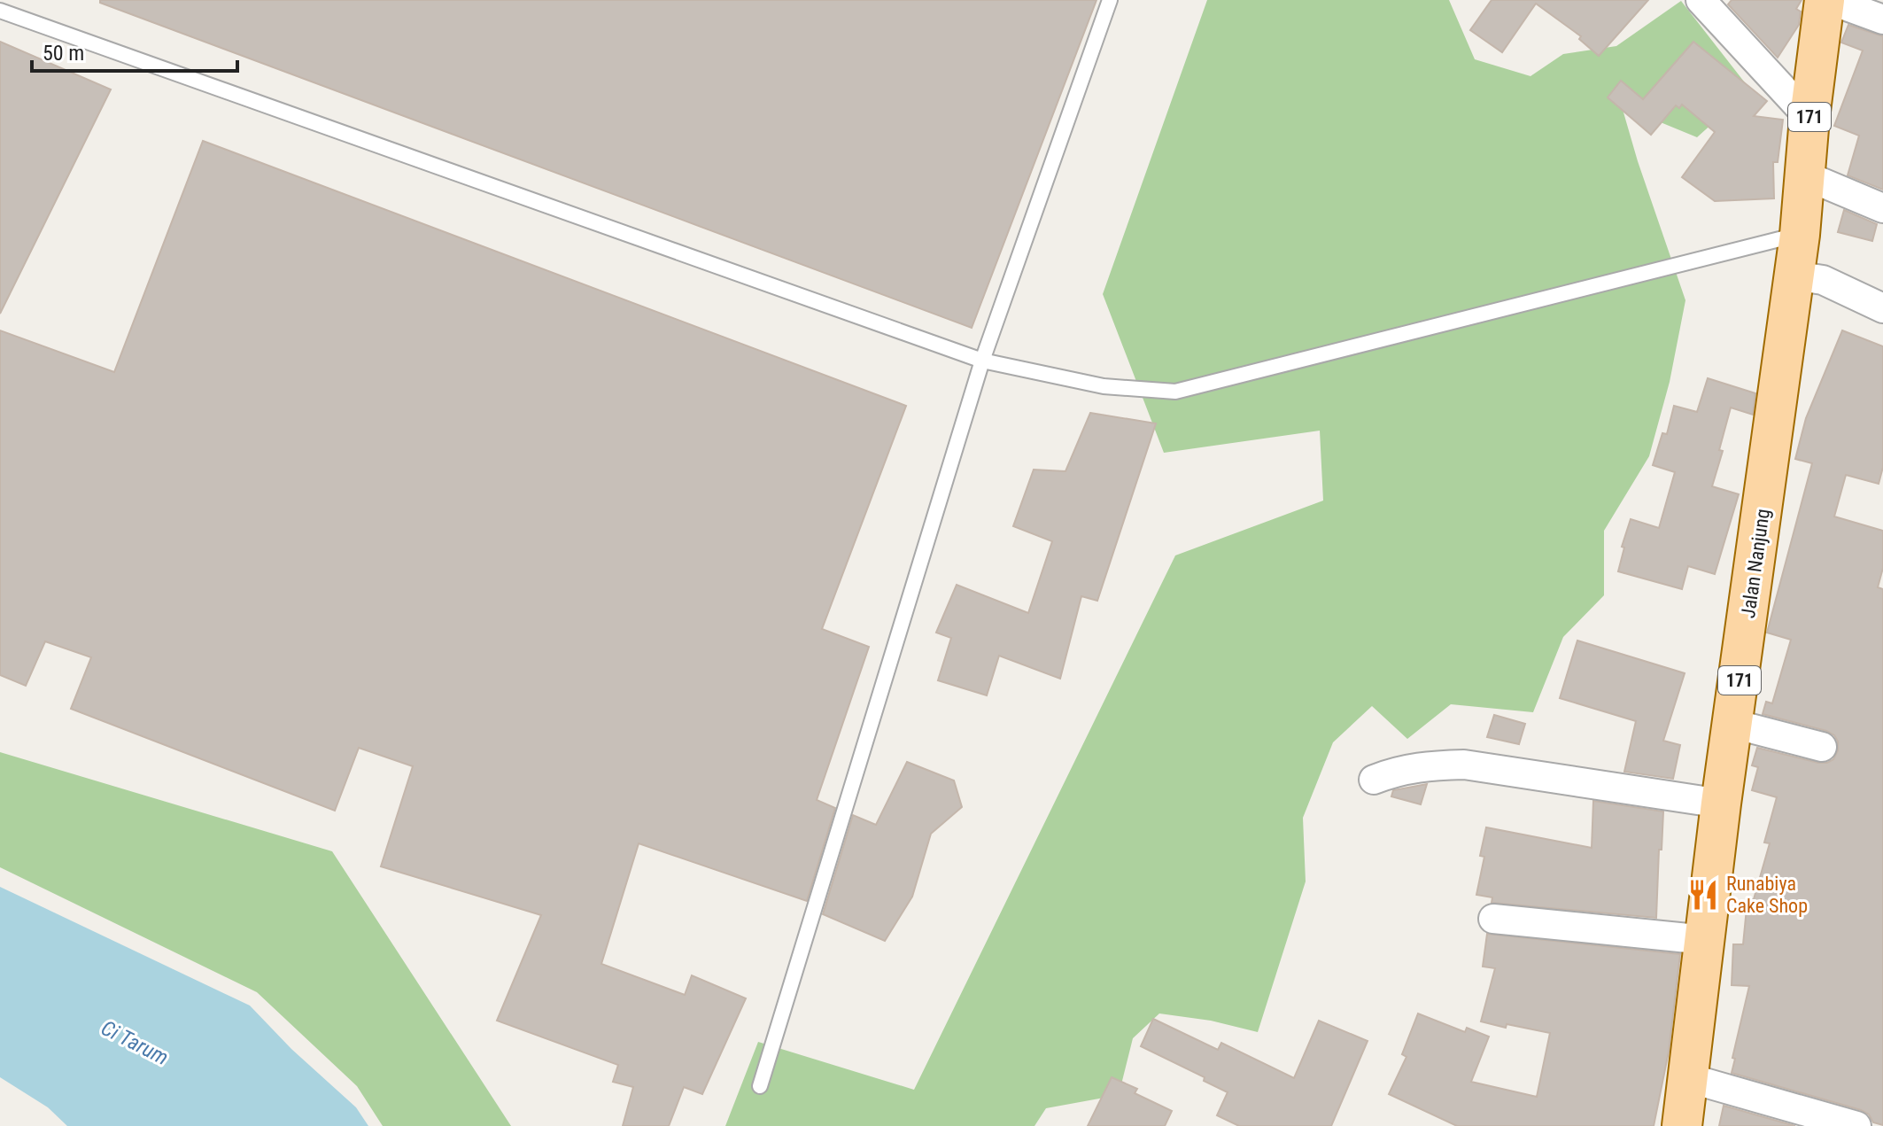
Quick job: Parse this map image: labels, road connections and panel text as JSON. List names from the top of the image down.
{
  "streets": {
    "main road": ["171", "Jalan Nanjung"]
  },
  "water": ["Ci Tarum"],
  "places": {
    "restaurant": ["Runabiya Cake Shop"]
  },
  "scale_bar": "50 m"
}
